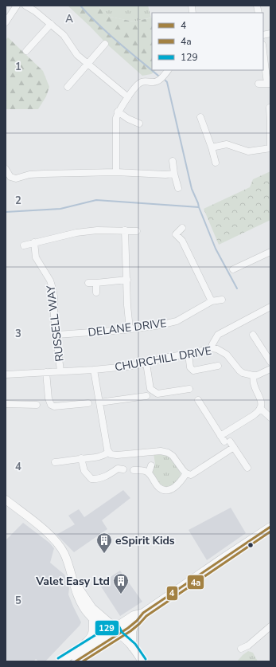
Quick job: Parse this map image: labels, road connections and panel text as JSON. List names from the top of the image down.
{
  "streets": {
    "street": ["RUSSELL WAY", "DELANE DRIVE", "CHURCHILL DRIVE"]
  },
  "crossings": [
    ["RUSSELL WAY", "DELANE DRIVE"],
    ["RUSSELL WAY", "CHURCHILL DRIVE"]
  ],
  "places": {
    "building": ["eSpirit Kids", "Valet Easy Ltd"]
  },
  "lines": ["transit line 4", "transit line 4a", "transit line 129"],
  "legend": ["4", "4a", "129"],
  "grid": {
    "columns": ["A"],
    "rows": [
      "1",
      "2",
      "3",
      "4",
      "5"
    ]
  }
}
